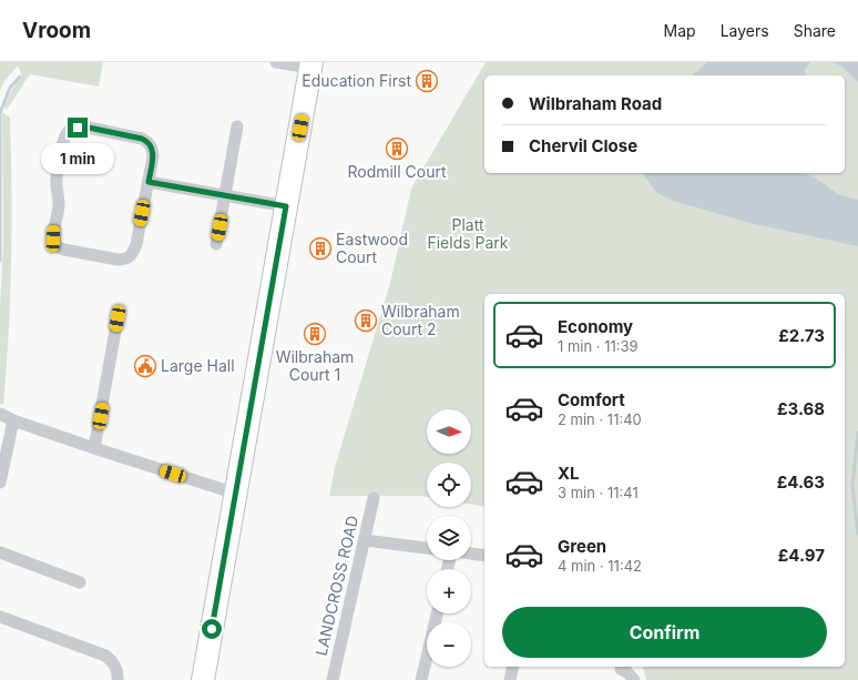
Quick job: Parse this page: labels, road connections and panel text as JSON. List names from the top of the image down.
{
  "streets": {
    "street": ["LANDCROSS ROAD"]
  },
  "parks": ["Platt Fields Park"],
  "places": {
    "building": [
      "Education First",
      "Rodmill Court",
      "Eastwood Court",
      "Wilbraham Court 2",
      "Wilbraham Court 1"
    ],
    "public building": ["Large Hall"]
  },
  "north": "right",
  "page": {
    "header": "Vroom",
    "nav": ["Map", "Layers", "Share"],
    "banner": ["Wilbraham Road", "Chervil Close"],
    "bubble": "1 min",
    "list": [
      {
        "name": "Economy",
        "note": "1 min · 11:39",
        "value": "£2.73"
      },
      {
        "name": "Comfort",
        "note": "2 min · 11:40",
        "value": "£3.68"
      },
      {
        "name": "XL",
        "note": "3 min · 11:41",
        "value": "£4.63"
      },
      {
        "name": "Green",
        "note": "4 min · 11:42",
        "value": "£4.97"
      }
    ],
    "map_buttons": ["+", "−"],
    "buttons": "Confirm"
  }
}
